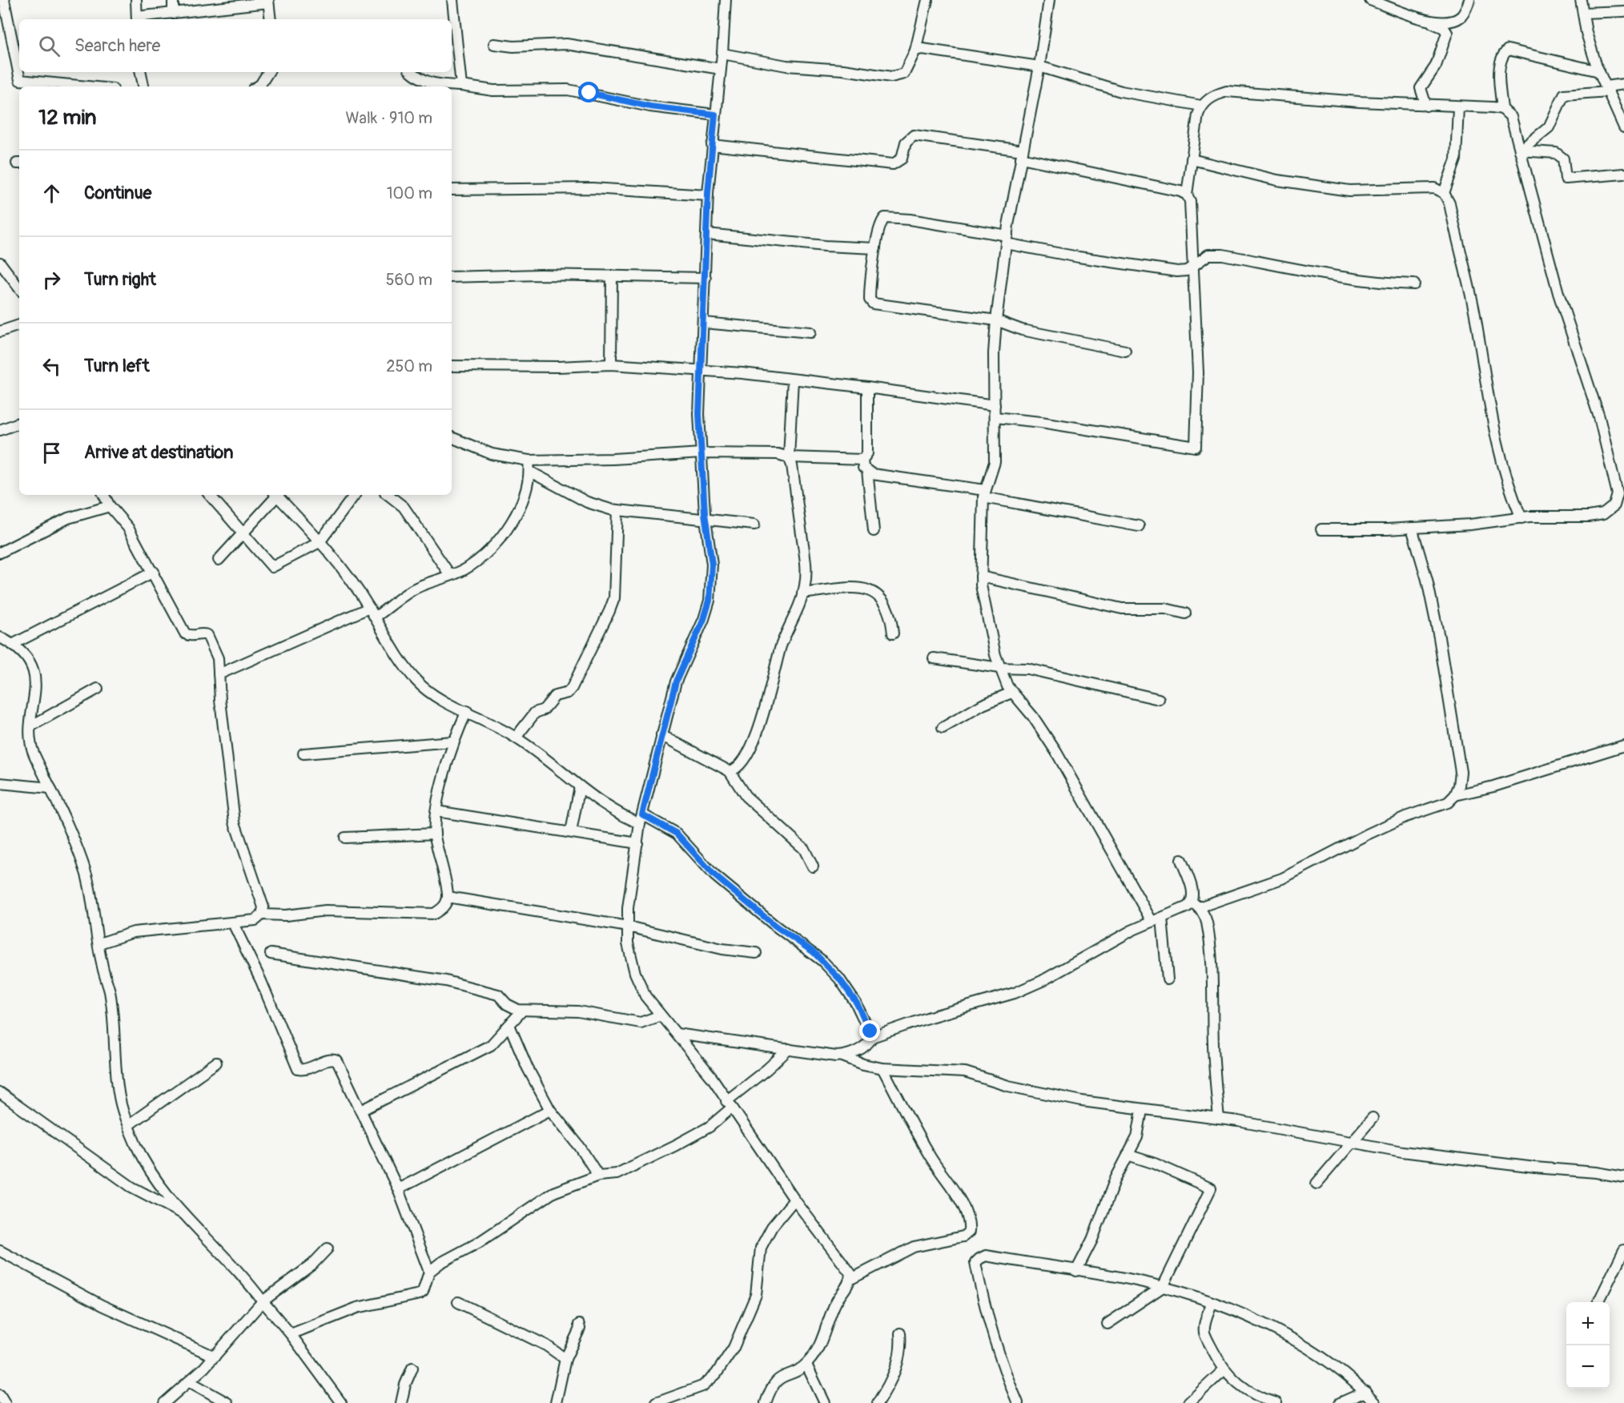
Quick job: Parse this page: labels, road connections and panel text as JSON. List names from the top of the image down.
{
  "page": {
    "search": "Search here",
    "heading": ["12 min", "Walk · 910 m"],
    "list": [
      ["Continue", "100 m"],
      ["Turn right", "560 m"],
      ["Turn left", "250 m"],
      "Arrive at destination"
    ],
    "map_buttons": ["+", "−"]
  }
}
